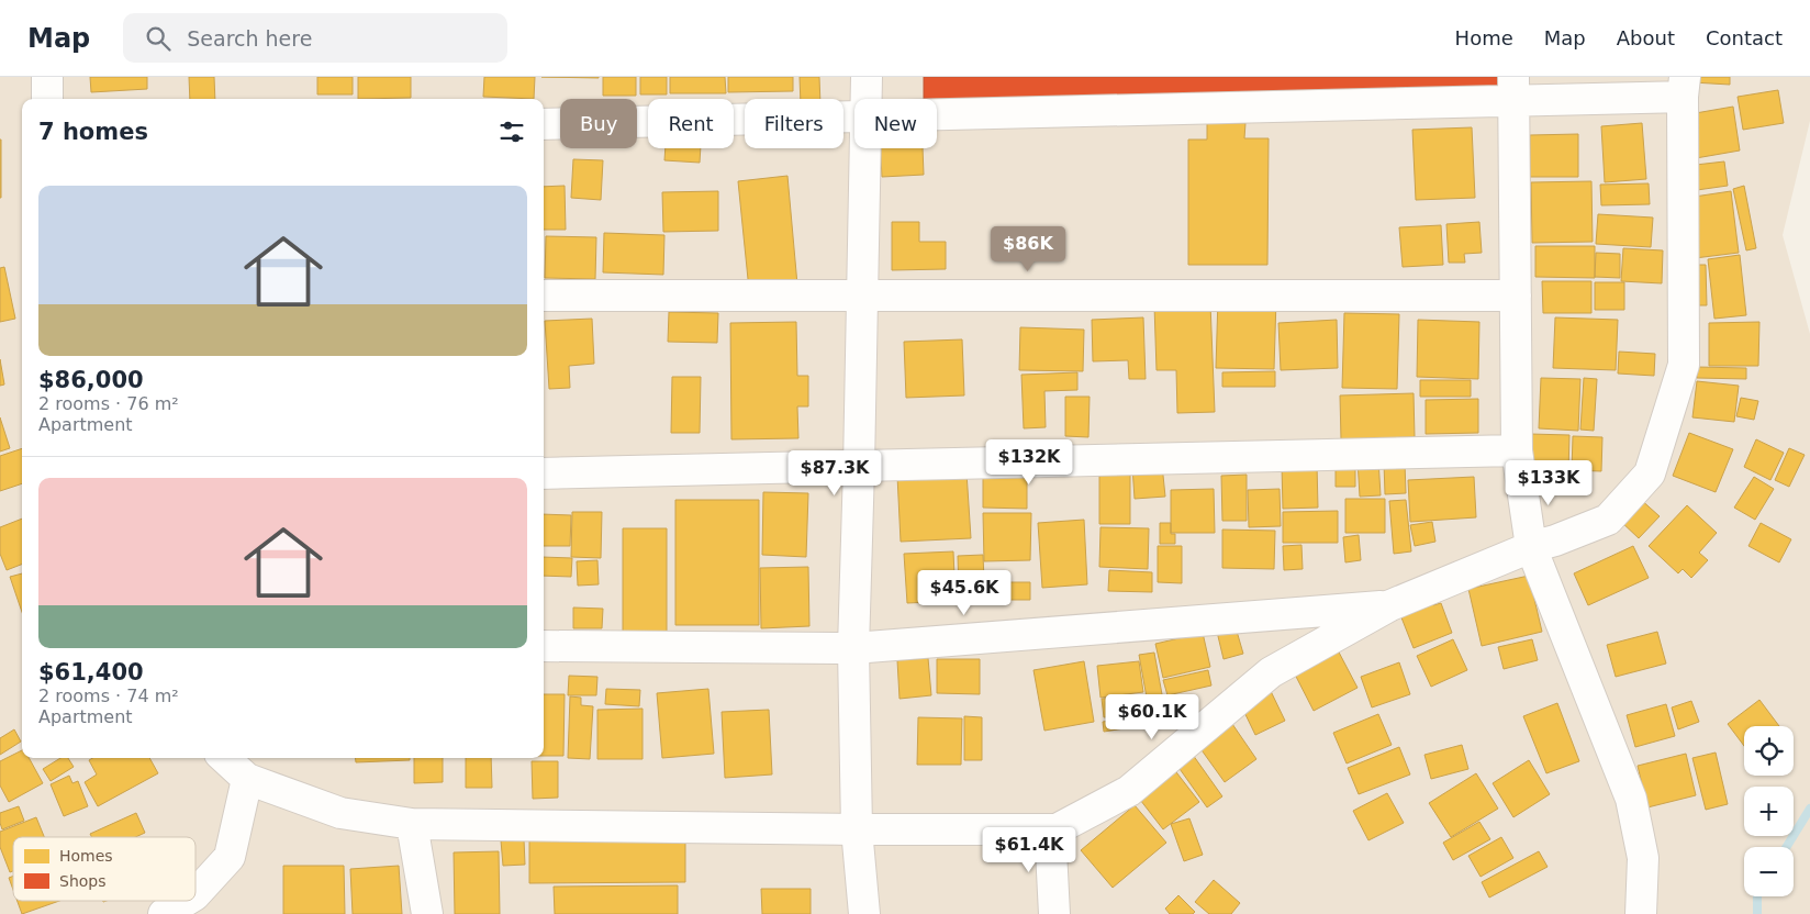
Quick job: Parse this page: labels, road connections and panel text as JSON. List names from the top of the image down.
{
  "legend": ["Homes", "Shops"],
  "page": {
    "header": "Map",
    "search": "Search here",
    "nav": [
      "Home",
      "Map",
      "About",
      "Contact"
    ],
    "chip": [
      "Buy",
      "Rent",
      "Filters",
      "New"
    ],
    "heading": "7 homes",
    "list": [
      {
        "name": "$86,000",
        "note": "2 rooms · 76 m² · Apartment"
      },
      {
        "name": "$61,400",
        "note": "2 rooms · 74 m² · Apartment"
      }
    ],
    "price": [
      "$86K",
      "$132K",
      "$87.3K",
      "$133K",
      "$45.6K",
      "$60.1K",
      "$61.4K"
    ],
    "map_buttons": ["+", "−"]
  }
}
